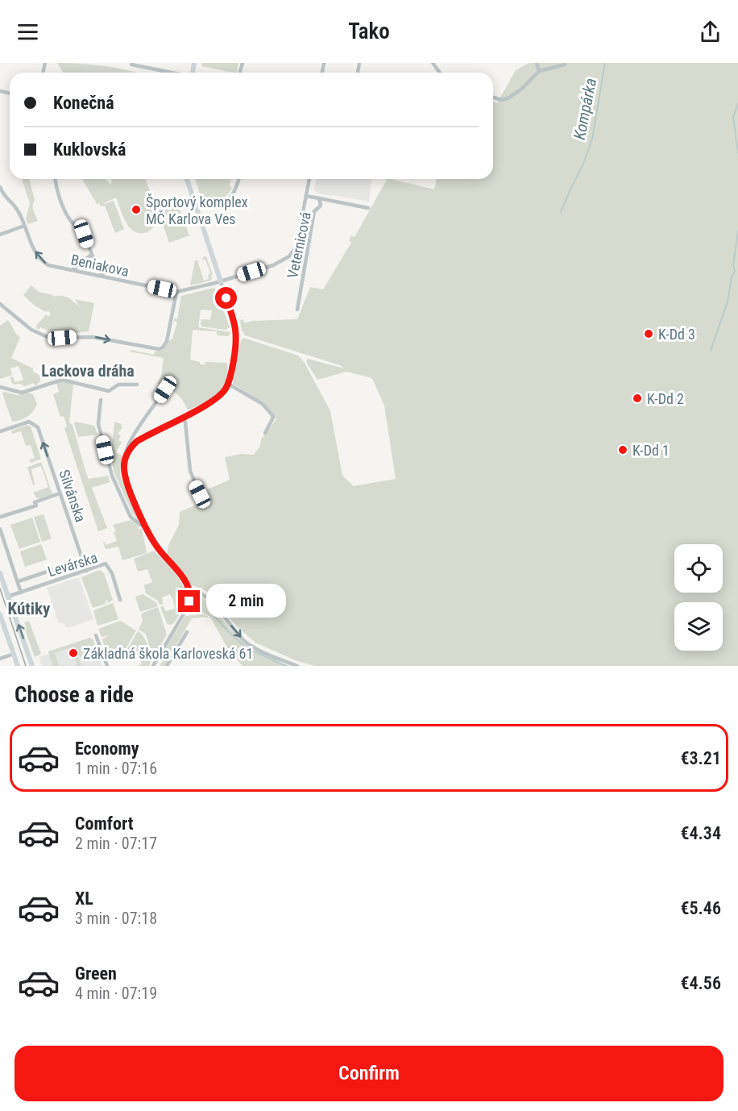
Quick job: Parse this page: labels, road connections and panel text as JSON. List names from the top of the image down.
{
  "streets": {
    "street": [
      "Veternicová",
      "Beniakova",
      "Silvánska",
      "Levárska"
    ]
  },
  "crossings": [
    ["Veternicová", "Beniakova"],
    ["Silvánska", "Levárska"]
  ],
  "districts": ["Lackova dráha", "Kútiky"],
  "water": ["Kompárka"],
  "places": [
    "Športový komplex MČ Karlova Ves",
    "K-Dd 3",
    "K-Dd 2",
    "K-Dd 1",
    "Základná škola Karloveská 61"
  ],
  "page": {
    "header": "Tako",
    "banner": ["Konečná", "Kuklovská"],
    "bubble": "2 min",
    "heading": "Choose a ride",
    "list": [
      {
        "name": "Economy",
        "note": "1 min · 07:16",
        "value": "€3.21"
      },
      {
        "name": "Comfort",
        "note": "2 min · 07:17",
        "value": "€4.34"
      },
      {
        "name": "XL",
        "note": "3 min · 07:18",
        "value": "€5.46"
      },
      {
        "name": "Green",
        "note": "4 min · 07:19",
        "value": "€4.56"
      }
    ],
    "buttons": "Confirm"
  }
}
